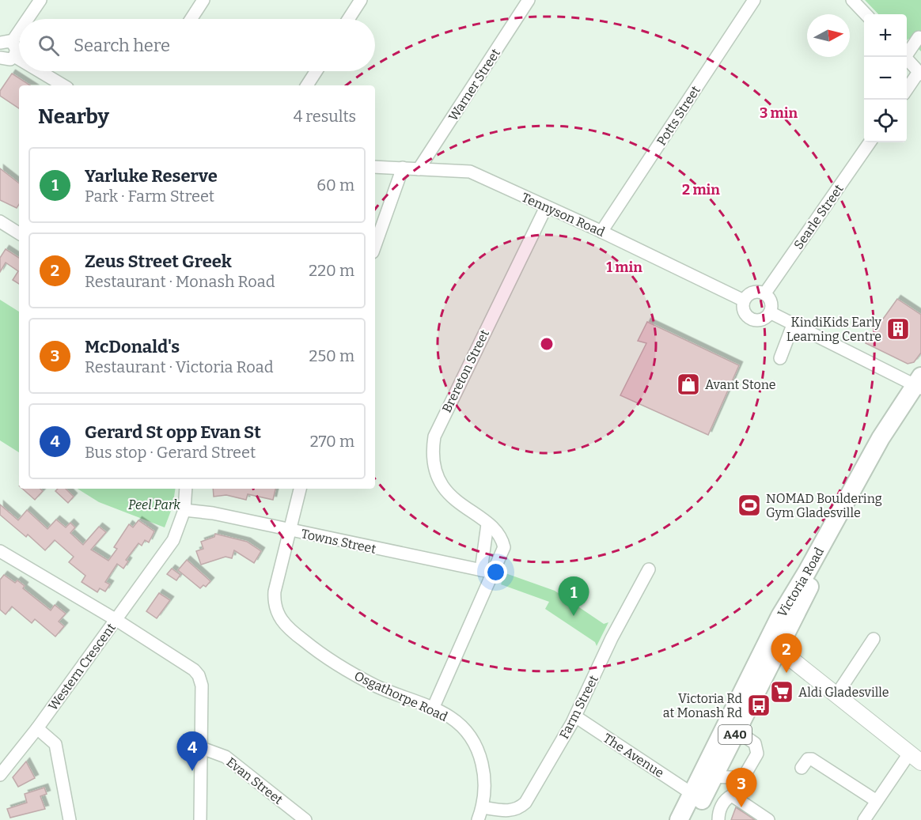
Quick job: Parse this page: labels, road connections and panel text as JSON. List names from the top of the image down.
{
  "streets": {
    "highway": ["Victoria Road", "A40"],
    "street": [
      "Warner Street",
      "Potts Street",
      "Tennyson Road",
      "Searle Street",
      "Brereton Street",
      "Towns Street",
      "Western Crescent",
      "Osgathorpe Road",
      "Farm Street",
      "The Avenue",
      "Evan Street"
    ]
  },
  "crossings": [
    ["Warner Street", "Tennyson Road"],
    ["Potts Street", "Tennyson Road"],
    ["Tennyson Road", "Searle Street"],
    ["Tennyson Road", "Brereton Street"],
    ["Brereton Street", "Towns Street"],
    ["Brereton Street", "Osgathorpe Road"],
    ["Towns Street", "Osgathorpe Road"],
    ["Victoria Road", "The Avenue"],
    ["Osgathorpe Road", "Farm Street"],
    ["Farm Street", "The Avenue"]
  ],
  "parks": ["Peel Park"],
  "places": {
    "building": ["KindiKids Early Learning Centre"],
    "shop": ["Avant Stone"],
    "sports": ["NOMAD Bouldering Gym Gladesville"],
    "supermarket": ["Aldi Gladesville"],
    "bus stop": ["Victoria Rd at Monash Rd"]
  },
  "north": "right",
  "page": {
    "map_buttons": ["+", "−"],
    "search": "Search here",
    "heading": ["Nearby", "4 results"],
    "list": [
      {
        "mark": "1",
        "name": "Yarluke Reserve",
        "note": "Park · Farm Street",
        "value": "60 m"
      },
      {
        "mark": "2",
        "name": "Zeus Street Greek",
        "note": "Restaurant · Monash Road",
        "value": "220 m"
      },
      {
        "mark": "3",
        "name": "McDonald's",
        "note": "Restaurant · Victoria Road",
        "value": "250 m"
      },
      {
        "mark": "4",
        "name": "Gerard St opp Evan St",
        "note": "Bus stop · Gerard Street",
        "value": "270 m"
      }
    ],
    "pins": [
      "1",
      "2",
      "4",
      "3"
    ]
  },
  "rings": ["3 min", "2 min", "1 min"]
}
